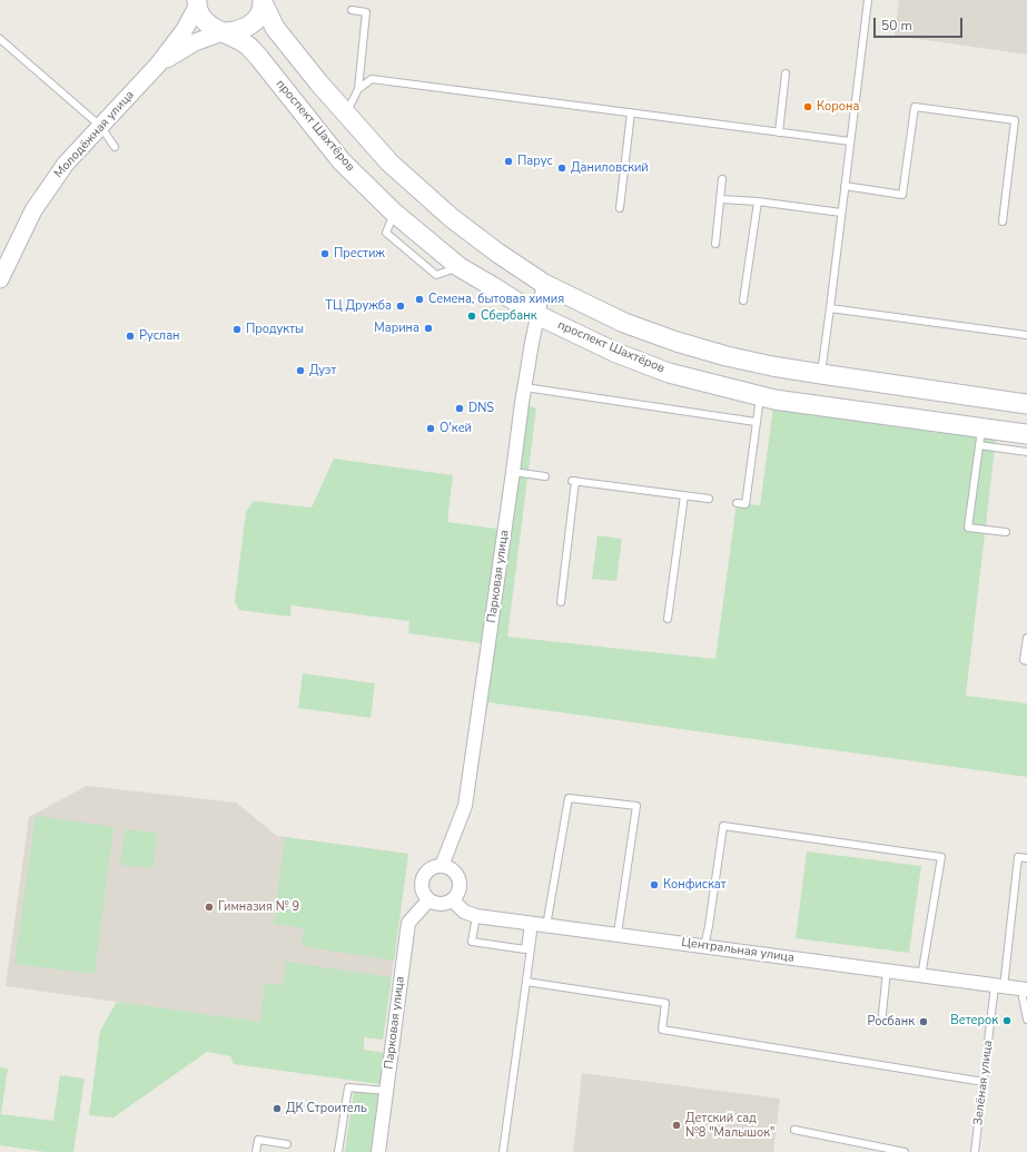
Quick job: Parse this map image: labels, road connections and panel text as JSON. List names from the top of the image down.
{
  "streets": {
    "main road": ["проспект Шахтёров"],
    "street": ["Молодёжная улица", "Парковая улица", "Центральная улица"],
    "lane": ["Зелёная улица"]
  },
  "crossings": [
    ["проспект Шахтёров", "Молодёжная улица"],
    ["проспект Шахтёров", "Парковая улица"],
    ["Парковая улица", "Центральная улица"],
    ["Центральная улица", "Зелёная улица"]
  ],
  "places": [
    "Корона",
    "Парус",
    "Даниловский",
    "Престиж",
    "Семена, бытовая химия",
    "ТЦ Дружба",
    "Сбербанк",
    "Марина",
    "Продукты",
    "Руслан",
    "Дуэт",
    "DNS",
    "О'кей",
    "Конфискат",
    "Гимназия № 9",
    "Ветерок",
    "Росбанк",
    "ДК Строитель",
    "Детский сад №8 \"Малышок\""
  ],
  "scale_bar": "50 m"
}
